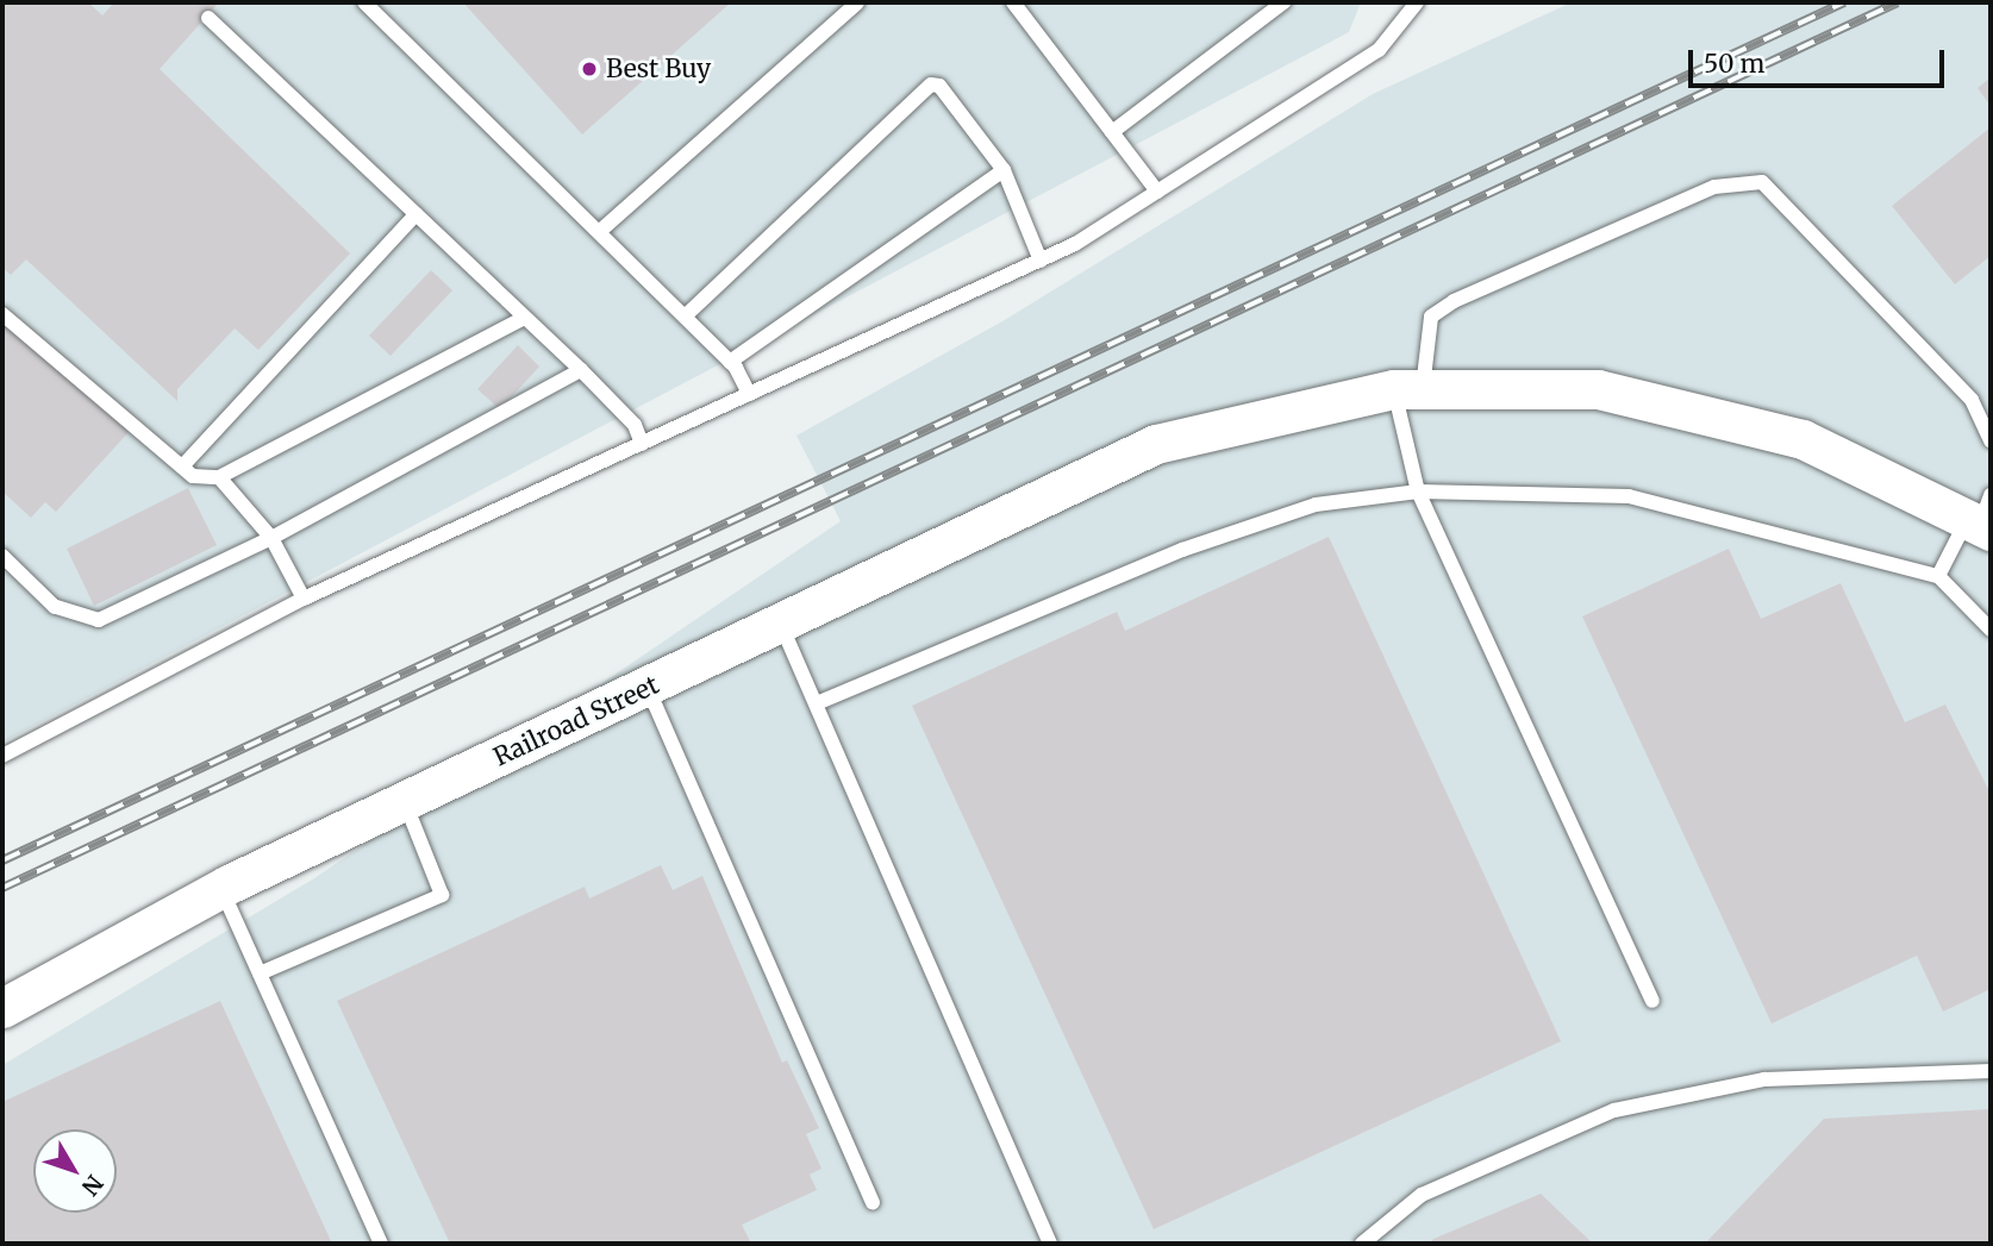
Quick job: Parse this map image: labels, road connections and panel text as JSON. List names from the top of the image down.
{
  "streets": {
    "street": ["Railroad Street"]
  },
  "places": ["Best Buy"],
  "scale_bar": "50 m",
  "north": "bottom right"
}
